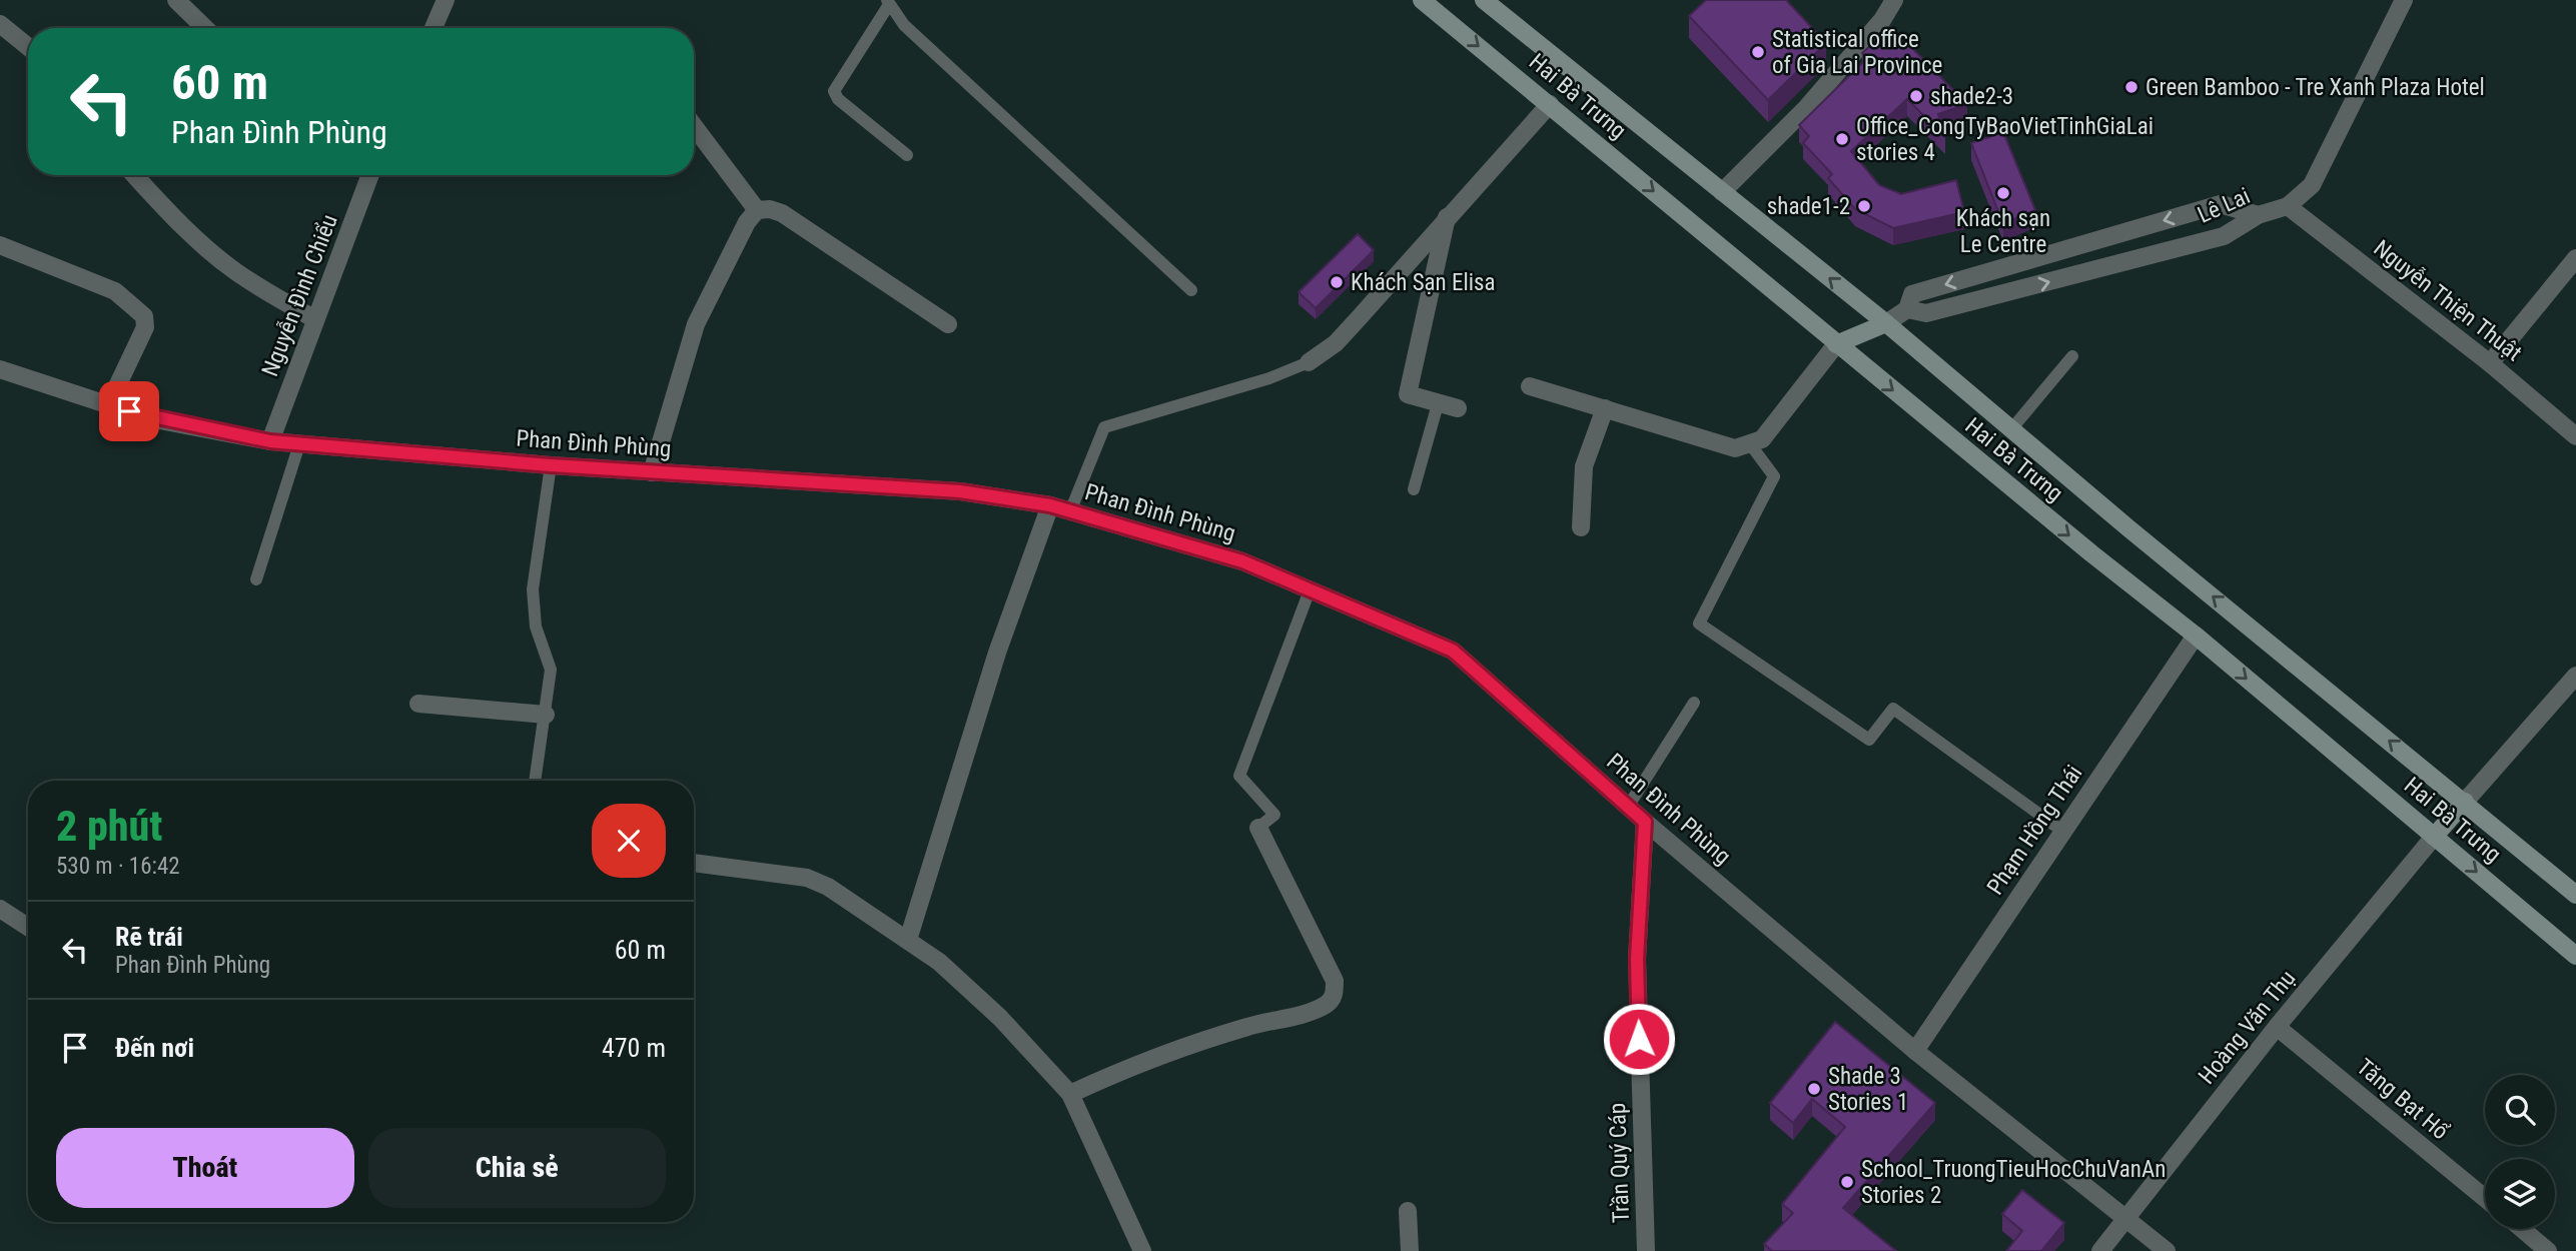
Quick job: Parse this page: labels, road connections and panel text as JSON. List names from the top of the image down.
{
  "streets": {
    "main road": ["Hai Bà Trưng"],
    "street": [
      "Lê Lai",
      "Nguyễn Đình Chiểu",
      "Nguyễn Thiện Thuật",
      "Phan Đình Phùng",
      "Phạm Hồng Thái",
      "Hoàng Văn Thụ",
      "Tăng Bạt Hổ",
      "Trần Quý Cáp"
    ]
  },
  "crossings": [
    ["Hai Bà Trưng", "Phạm Hồng Thái"],
    ["Hai Bà Trưng", "Hoàng Văn Thụ"],
    ["Lê Lai", "Nguyễn Thiện Thuật"],
    ["Nguyễn Đình Chiểu", "Phan Đình Phùng"],
    ["Phan Đình Phùng", "Phạm Hồng Thái"],
    ["Phan Đình Phùng", "Hoàng Văn Thụ"],
    ["Phan Đình Phùng", "Trần Quý Cáp"],
    ["Hoàng Văn Thụ", "Tăng Bạt Hổ"]
  ],
  "places": [
    "Statistical office of Gia Lai Province",
    "Green Bamboo - Tre Xanh Plaza Hotel",
    "shade2-3",
    "Office_CongTyBaoVietTinhGiaLai stories 4",
    "Khách sạn Le Centre",
    "shade1-2",
    "Khách Sạn Elisa",
    "Shade 3 Stories 1",
    "School_TruongTieuHocChuVanAn Stories 2"
  ],
  "page": {
    "turn": ["60 m", "Phan Đình Phùng"],
    "heading": ["2 phút", "530 m · 16:42"],
    "list": [
      {
        "name": "Rẽ trái",
        "note": "Phan Đình Phùng",
        "value": "60 m"
      },
      {
        "name": "Đến nơi",
        "value": "470 m"
      }
    ],
    "buttons": ["Thoát", "Chia sẻ"]
  }
}
